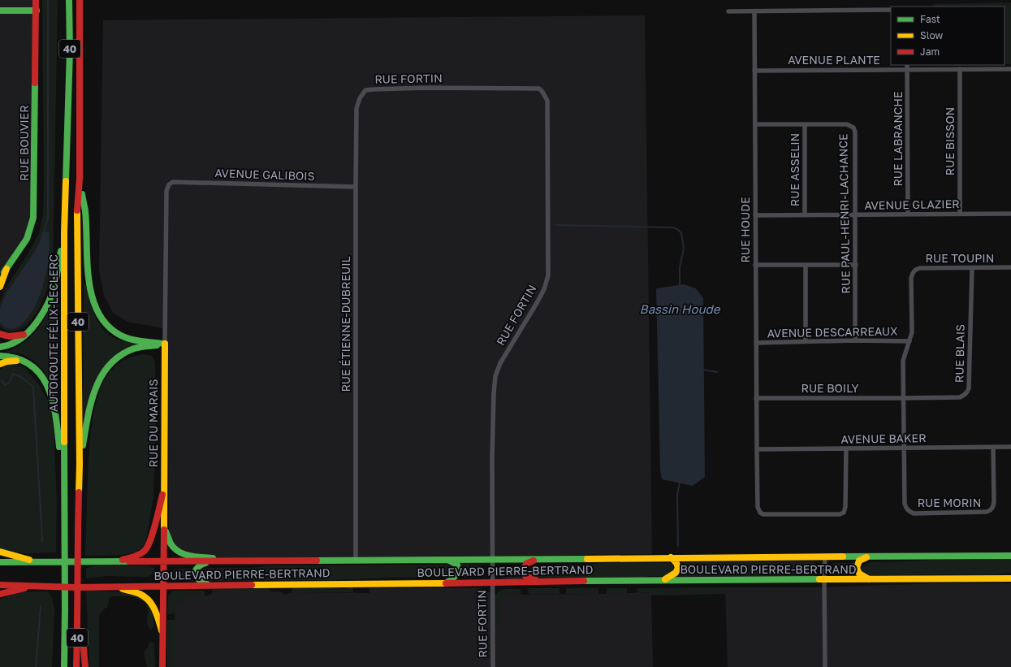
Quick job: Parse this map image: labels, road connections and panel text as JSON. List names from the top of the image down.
{
  "streets": {
    "main road": [
      "40",
      "RUE BOUVIER",
      "AUTOROUTE FÉLIX-LECLERC",
      "RUE DU MARAIS",
      "BOULEVARD PIERRE-BERTRAND"
    ],
    "street": [
      "AVENUE PLANTE",
      "RUE FORTIN",
      "RUE LABRANCHE",
      "RUE BISSON",
      "RUE ASSELIN",
      "AVENUE GALIBOIS",
      "AVENUE GLAZIER",
      "RUE PAUL-HENRI-LACHANCE",
      "RUE HOUDE",
      "RUE TOUPIN",
      "RUE ÉTIENNE-DUBREUIL",
      "AVENUE DESCARREAUX",
      "RUE BLAIS",
      "RUE BOILY",
      "AVENUE BAKER",
      "RUE MORIN"
    ]
  },
  "crossings": [
    ["AVENUE PLANTE", "RUE LABRANCHE"],
    ["AVENUE PLANTE", "RUE BISSON"],
    ["AVENUE PLANTE", "RUE HOUDE"],
    ["RUE FORTIN", "RUE ÉTIENNE-DUBREUIL"],
    ["RUE FORTIN", "BOULEVARD PIERRE-BERTRAND"],
    ["RUE LABRANCHE", "AVENUE GLAZIER"],
    ["RUE BISSON", "AVENUE GLAZIER"],
    ["RUE ASSELIN", "AVENUE GLAZIER"],
    ["RUE ASSELIN", "RUE PAUL-HENRI-LACHANCE"],
    ["AVENUE GALIBOIS", "RUE ÉTIENNE-DUBREUIL"],
    ["AVENUE GALIBOIS", "RUE DU MARAIS"],
    ["AVENUE GLAZIER", "RUE PAUL-HENRI-LACHANCE"],
    ["AVENUE GLAZIER", "RUE HOUDE"],
    ["RUE PAUL-HENRI-LACHANCE", "RUE HOUDE"],
    ["RUE PAUL-HENRI-LACHANCE", "AVENUE DESCARREAUX"],
    ["RUE HOUDE", "AVENUE DESCARREAUX"],
    ["RUE HOUDE", "RUE BOILY"],
    ["RUE HOUDE", "AVENUE BAKER"],
    ["RUE TOUPIN", "AVENUE DESCARREAUX"],
    ["RUE TOUPIN", "RUE BLAIS"],
    ["RUE TOUPIN", "RUE BOILY"],
    ["RUE TOUPIN", "AVENUE BAKER"],
    ["RUE TOUPIN", "RUE MORIN"],
    ["RUE ÉTIENNE-DUBREUIL", "BOULEVARD PIERRE-BERTRAND"],
    ["RUE BLAIS", "RUE BOILY"],
    ["RUE DU MARAIS", "BOULEVARD PIERRE-BERTRAND"],
    ["AVENUE BAKER", "RUE MORIN"]
  ],
  "water": ["Bassin Houde"],
  "legend": ["Fast", "Slow", "Jam"]
}
